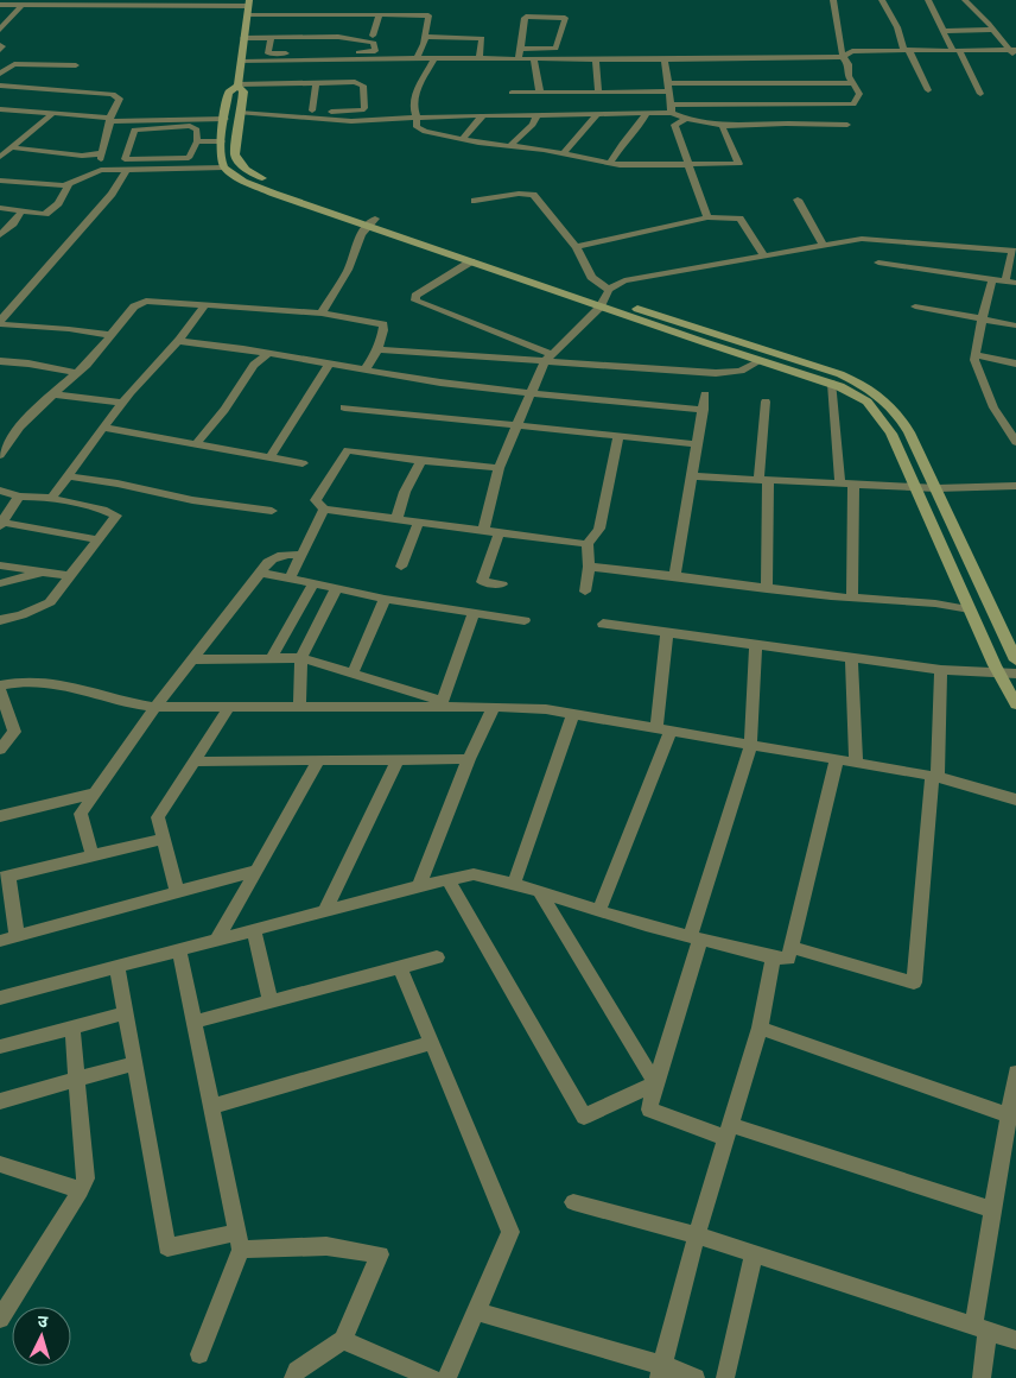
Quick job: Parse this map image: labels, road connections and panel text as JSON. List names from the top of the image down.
{
  "north": "top"
}
